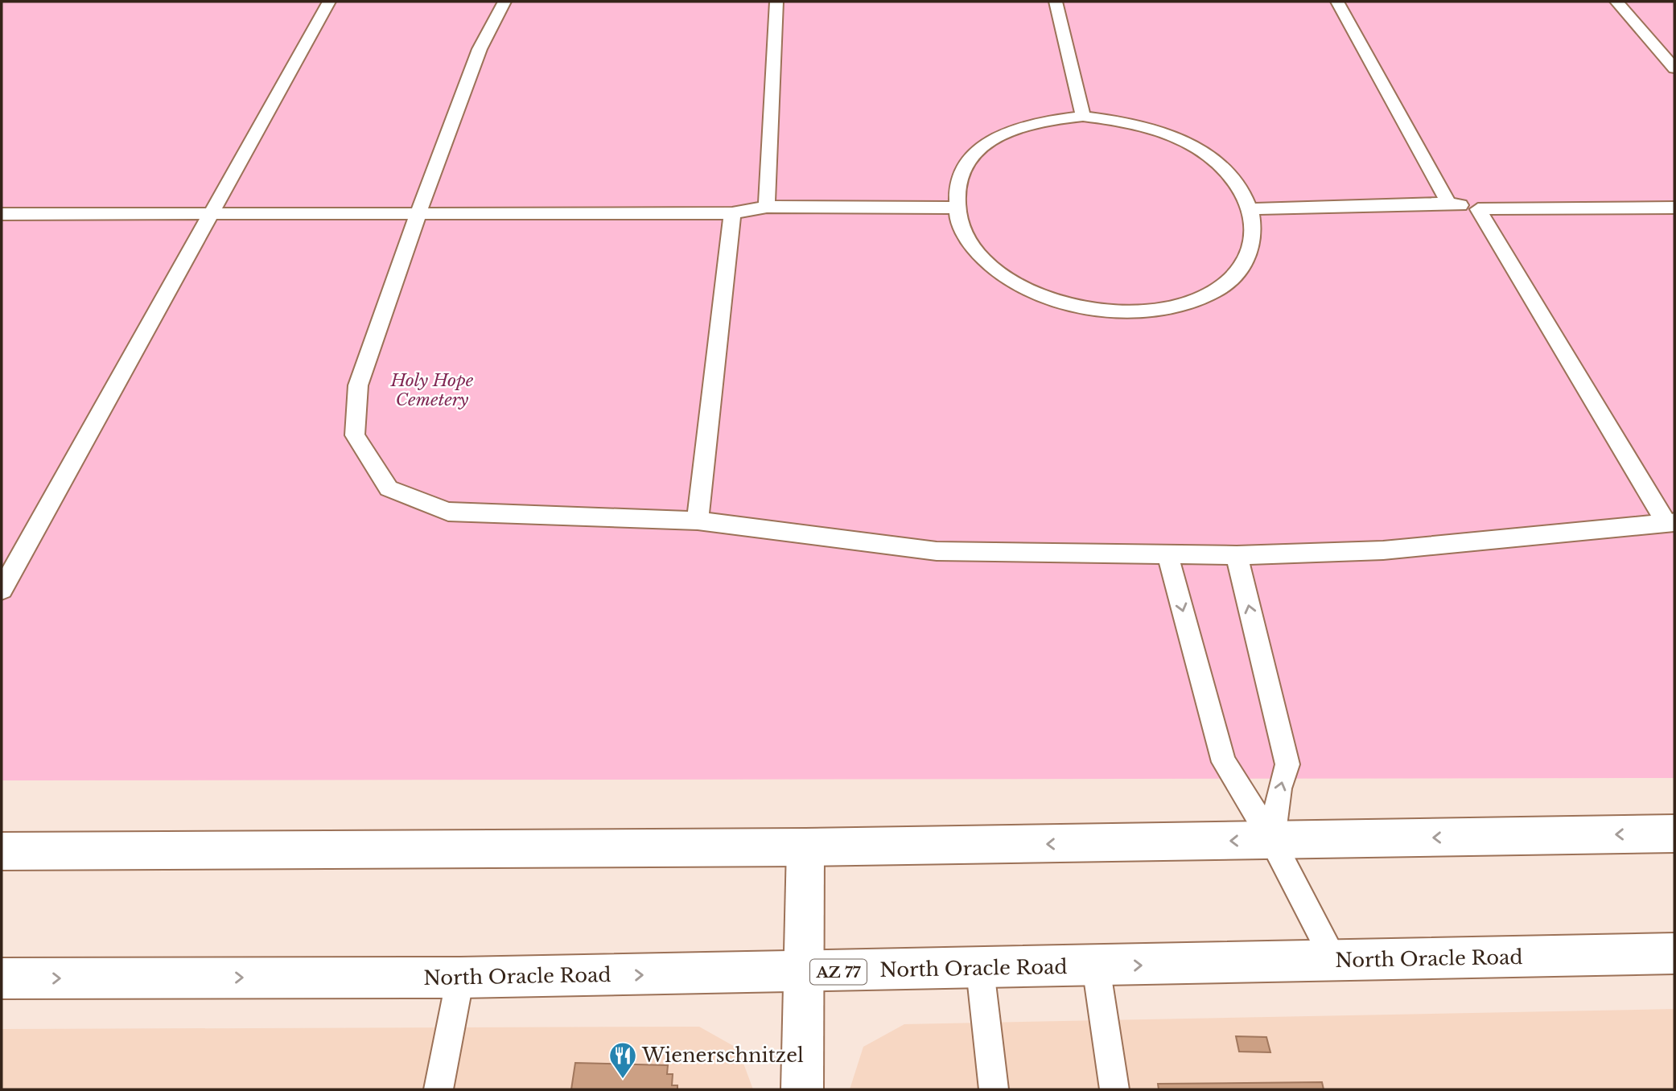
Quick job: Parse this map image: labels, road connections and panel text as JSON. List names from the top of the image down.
{
  "streets": {
    "main road": ["North Oracle Road", "AZ 77"]
  },
  "parks": ["Holy Hope Cemetery"],
  "places": {
    "restaurant": ["Wienerschnitzel"]
  }
}
